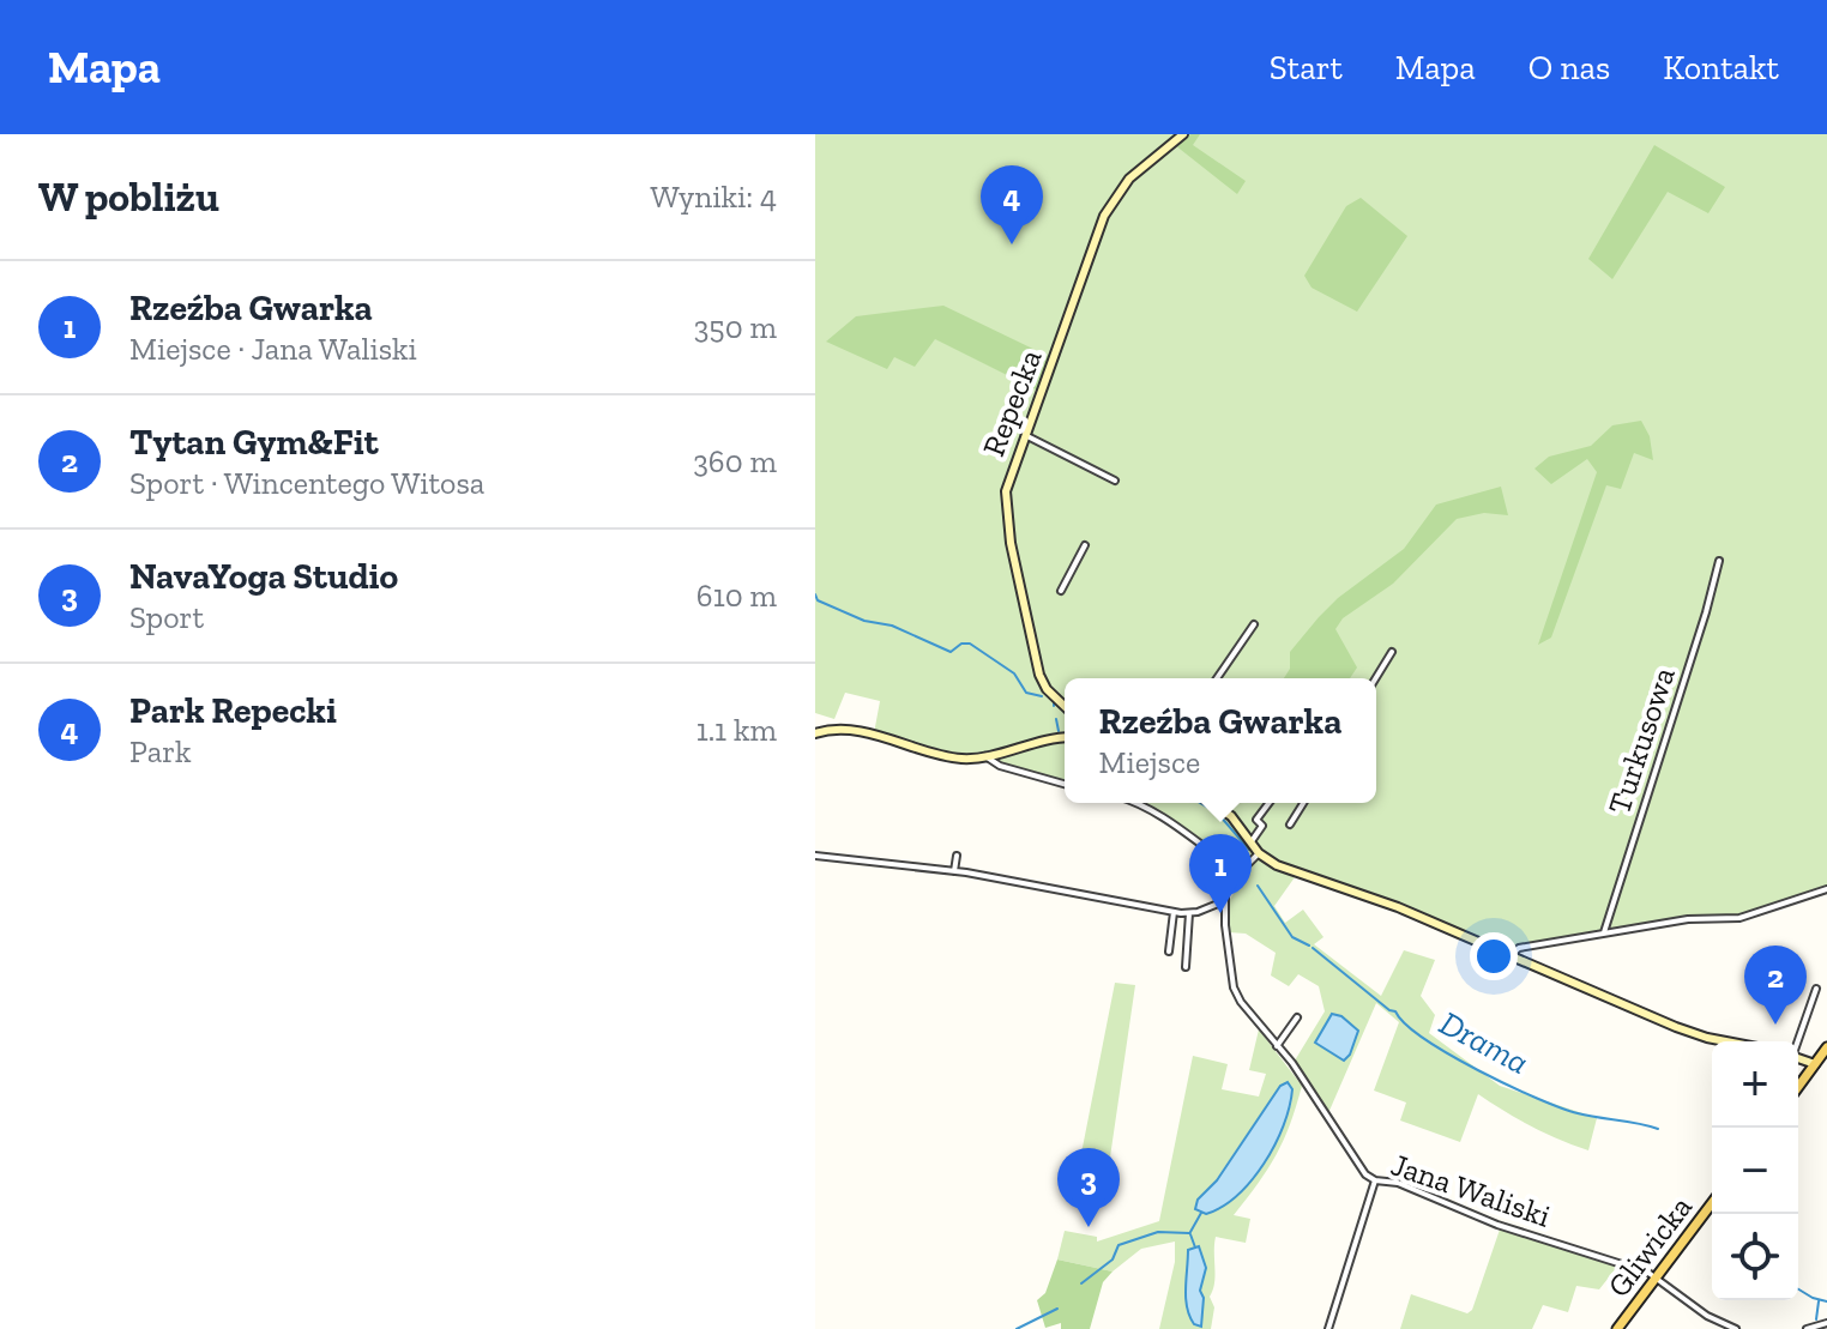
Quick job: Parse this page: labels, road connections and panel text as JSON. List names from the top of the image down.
{
  "streets": {
    "main road": ["Gliwicka"],
    "street": ["Repecka", "Turkusowa", "Jana Waliski"]
  },
  "crossings": [
    ["Jana Waliski", "Gliwicka"]
  ],
  "water": ["Drama"],
  "page": {
    "header": "Mapa",
    "nav": [
      "Start",
      "Mapa",
      "O nas",
      "Kontakt"
    ],
    "heading": ["W pobliżu", "Wyniki: 4"],
    "pins": [
      "4",
      "1",
      "2",
      "3"
    ],
    "list": [
      {
        "mark": "1",
        "name": "Rzeźba Gwarka",
        "note": "Miejsce · Jana Waliski",
        "value": "350 m"
      },
      {
        "mark": "2",
        "name": "Tytan Gym&Fit",
        "note": "Sport · Wincentego Witosa",
        "value": "360 m"
      },
      {
        "mark": "3",
        "name": "NavaYoga Studio",
        "note": "Sport",
        "value": "610 m"
      },
      {
        "mark": "4",
        "name": "Park Repecki",
        "note": "Park",
        "value": "1.1 km"
      }
    ],
    "popup": ["Rzeźba Gwarka", "Miejsce"],
    "map_buttons": ["+", "−"]
  }
}
